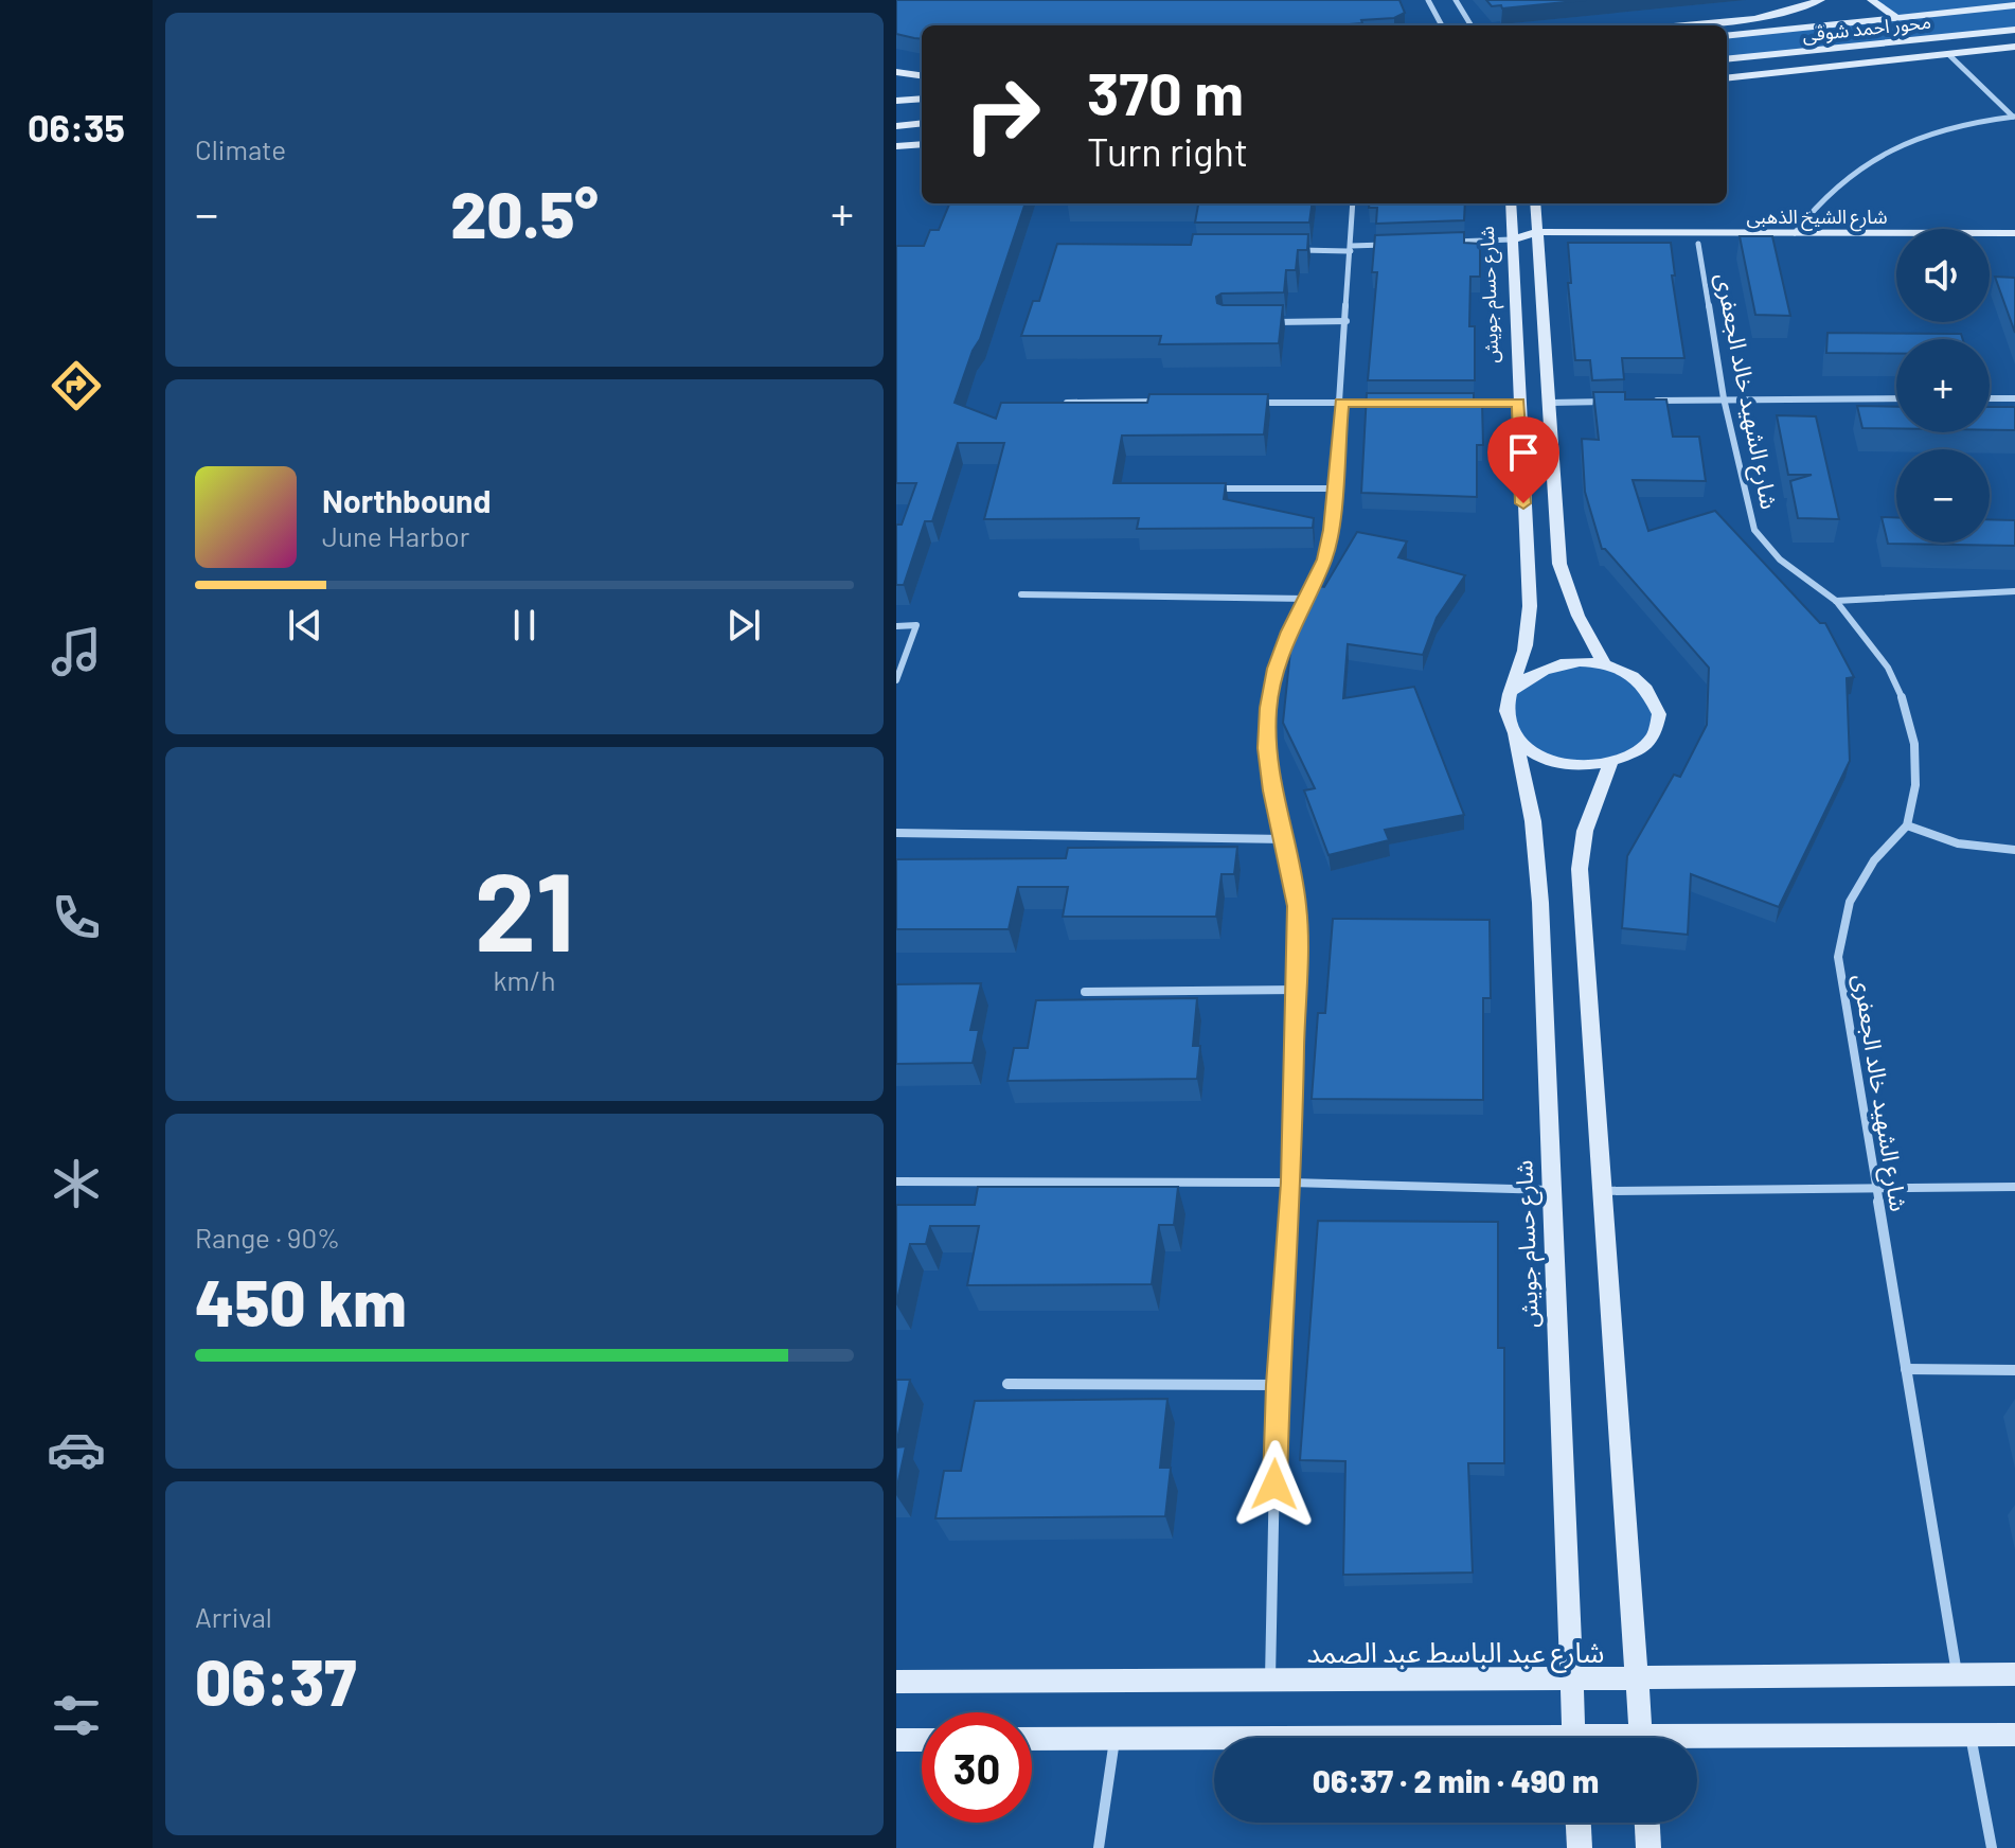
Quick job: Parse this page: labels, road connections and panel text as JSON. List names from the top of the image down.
{
  "streets": {
    "street": [
      "محور احمد شوقى",
      "شارع الشيخ الذهبى",
      "شارع حسام جويش",
      "شارع الشهيد خالد الجعفرى",
      "شارع عبد الباسط عبد الصمد"
    ]
  },
  "crossings": [
    ["شارع الشيخ الذهبى", "شارع حسام جويش"],
    ["شارع الشيخ الذهبى", "شارع الشهيد خالد الجعفرى"],
    ["شارع حسام جويش", "شارع عبد الباسط عبد الصمد"],
    ["شارع الشهيد خالد الجعفرى", "شارع عبد الباسط عبد الصمد"]
  ],
  "page": {
    "tabs": "06:35",
    "tile": [
      "Climate",
      ["21", "km/h"],
      ["Range · 90%", "450 km"],
      ["Arrival", "06:37"]
    ],
    "turn": ["370 m", "Turn right"],
    "heat": ["−", "20.5°", "+"],
    "map_buttons": ["+", "−"],
    "song": ["Northbound", "June Harbor"],
    "limit": "30",
    "trip": "06:37 · 2 min · 490 m"
  }
}
